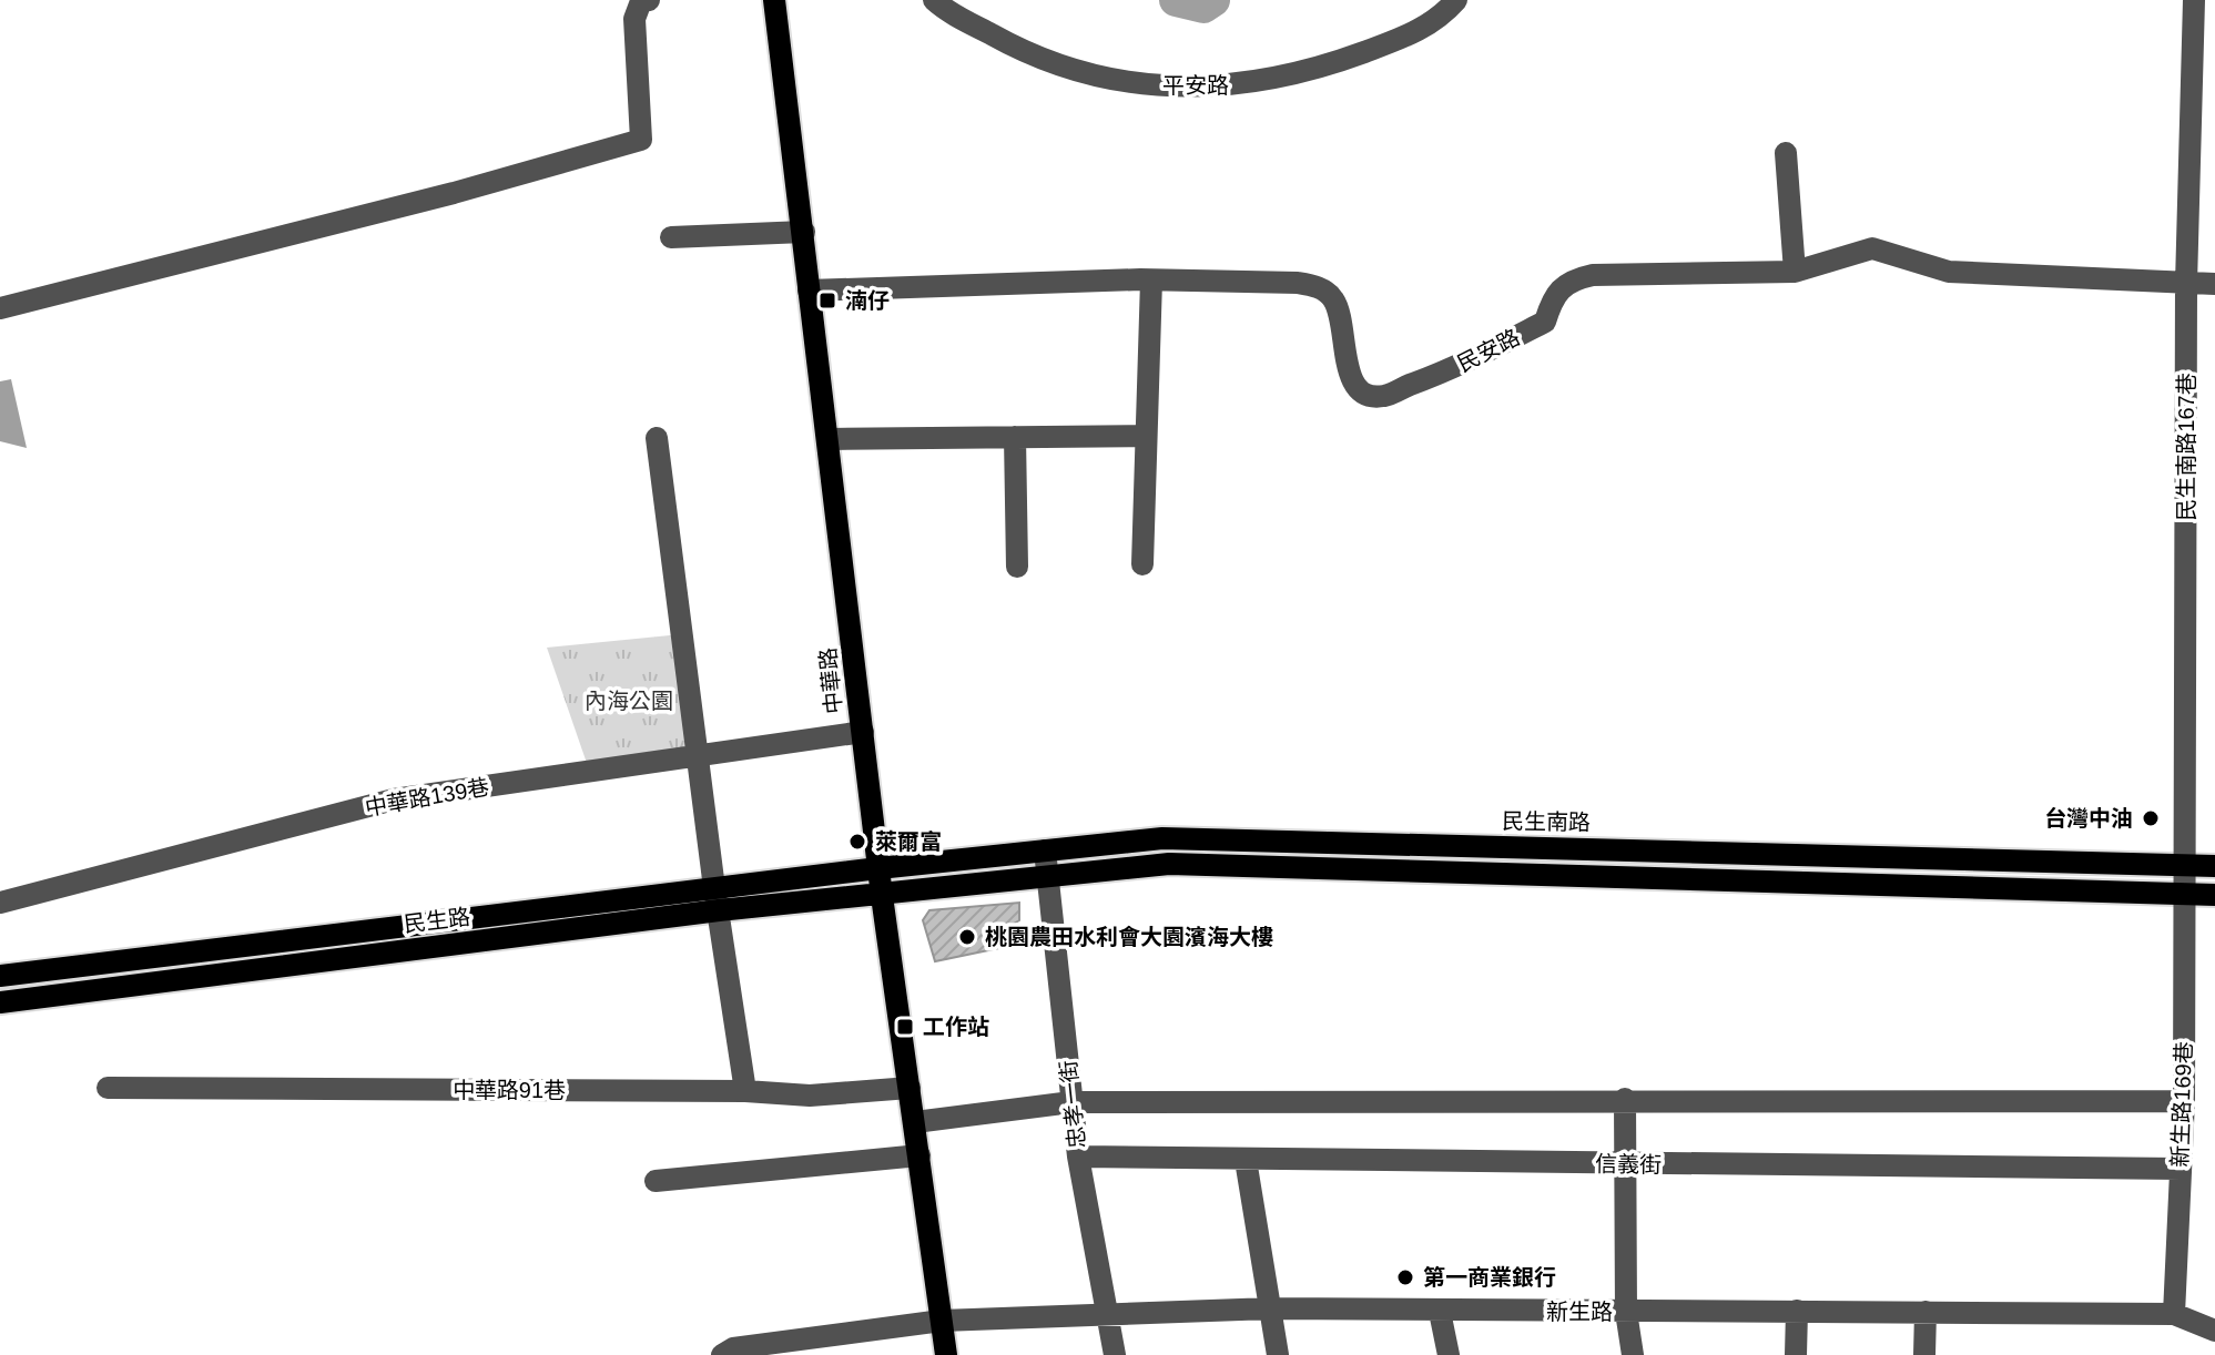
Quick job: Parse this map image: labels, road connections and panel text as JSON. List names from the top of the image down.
{
  "streets": {
    "main road": ["中華路", "民生南路", "民生路"],
    "street": [
      "平安路",
      "民安路",
      "民生南路167巷",
      "中華路139巷",
      "中華路91巷",
      "忠孝一街",
      "新生路169巷",
      "信義街",
      "新生路"
    ]
  },
  "crossings": [
    ["民安路", "民生南路167巷"],
    ["民安路", "中華路"],
    ["民生南路167巷", "民生南路"],
    ["民生南路167巷", "新生路169巷"],
    ["中華路", "中華路139巷"],
    ["中華路", "民生南路"],
    ["中華路", "民生路"],
    ["中華路", "中華路91巷"],
    ["中華路", "新生路"],
    ["民生南路", "民生路"],
    ["民生南路", "忠孝一街"],
    ["忠孝一街", "信義街"],
    ["忠孝一街", "新生路"],
    ["新生路169巷", "信義街"],
    ["新生路169巷", "新生路"]
  ],
  "parks": ["內海公園"],
  "places": {
    "transit": ["湳仔", "工作站"],
    "other": [
      "台灣中油",
      "萊爾富",
      "桃園農田水利會大園濱海大樓",
      "第一商業銀行"
    ]
  }
}
